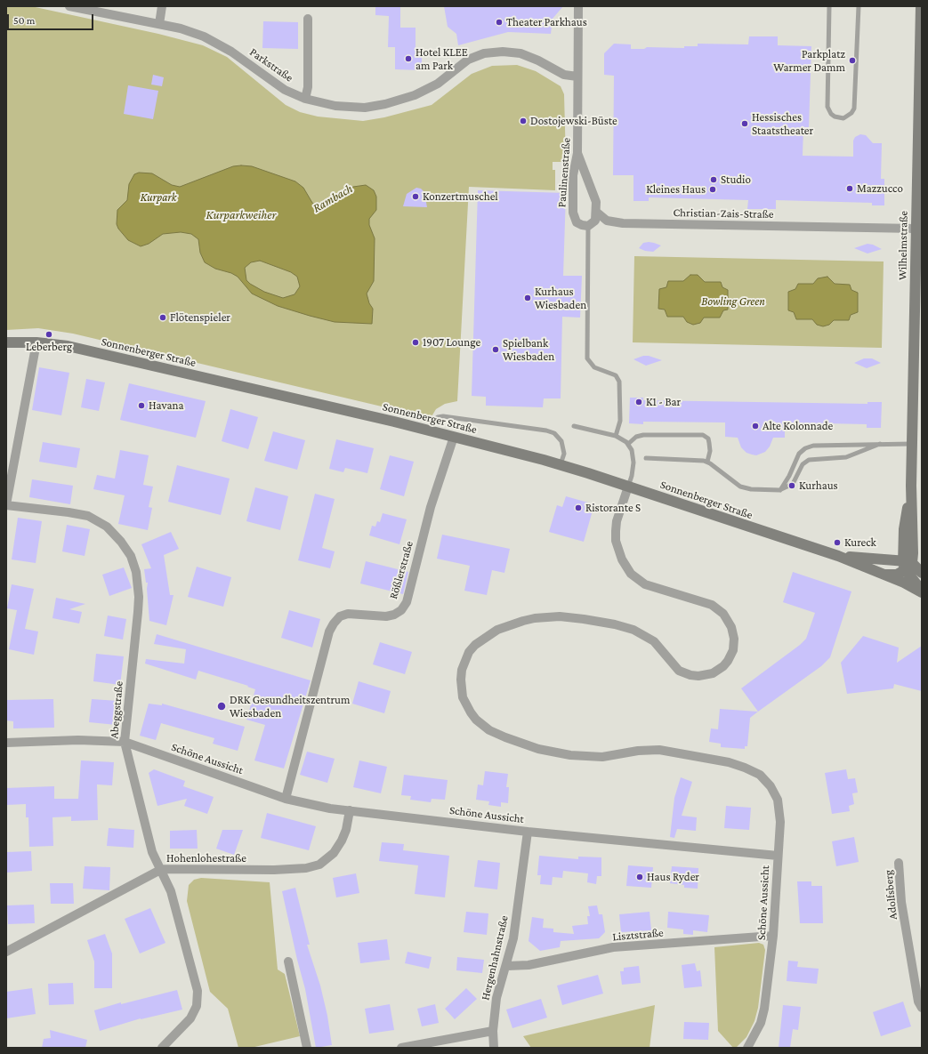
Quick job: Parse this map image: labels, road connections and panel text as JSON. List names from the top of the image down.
{
  "streets": {
    "main road": ["Wilhelmstraße", "Sonnenberger Straße"],
    "street": [
      "Parkstraße",
      "Paulinenstraße",
      "Christian-Zais-Straße",
      "Rößlerstraße",
      "Abeggstraße",
      "Schöne Aussicht",
      "Hohenlohestraße",
      "Adolfsberg",
      "Lisztstraße",
      "Hergenhahnstraße"
    ]
  },
  "crossings": [
    ["Parkstraße", "Paulinenstraße"],
    ["Christian-Zais-Straße", "Wilhelmstraße"],
    ["Wilhelmstraße", "Sonnenberger Straße"],
    ["Sonnenberger Straße", "Rößlerstraße"],
    ["Rößlerstraße", "Schöne Aussicht"],
    ["Abeggstraße", "Schöne Aussicht"],
    ["Abeggstraße", "Hohenlohestraße"],
    ["Schöne Aussicht", "Hohenlohestraße"],
    ["Schöne Aussicht", "Lisztstraße"],
    ["Schöne Aussicht", "Hergenhahnstraße"],
    ["Lisztstraße", "Hergenhahnstraße"]
  ],
  "water": ["Rambach", "Kurparkweiher"],
  "parks": ["Kurpark", "Bowling Green"],
  "places": [
    "Theater Parkhaus",
    "Hotel KLEE am Park",
    "Parkplatz Warmer Damm",
    "Dostojewski-Büste",
    "Hessisches Staatstheater",
    "Studio",
    "Mazzucco",
    "Kleines Haus",
    "Konzertmuschel",
    "Kurhaus Wiesbaden",
    "Flötenspieler",
    "Leberberg",
    "1907 Lounge",
    "Spielbank Wiesbaden",
    "K1 - Bar",
    "Havana",
    "Alte Kolonnade",
    "Kurhaus",
    "Ristorante S",
    "Kureck",
    "DRK Gesundheitszentrum Wiesbaden",
    "Haus Ryder"
  ],
  "scale_bar": "50 m"
}
